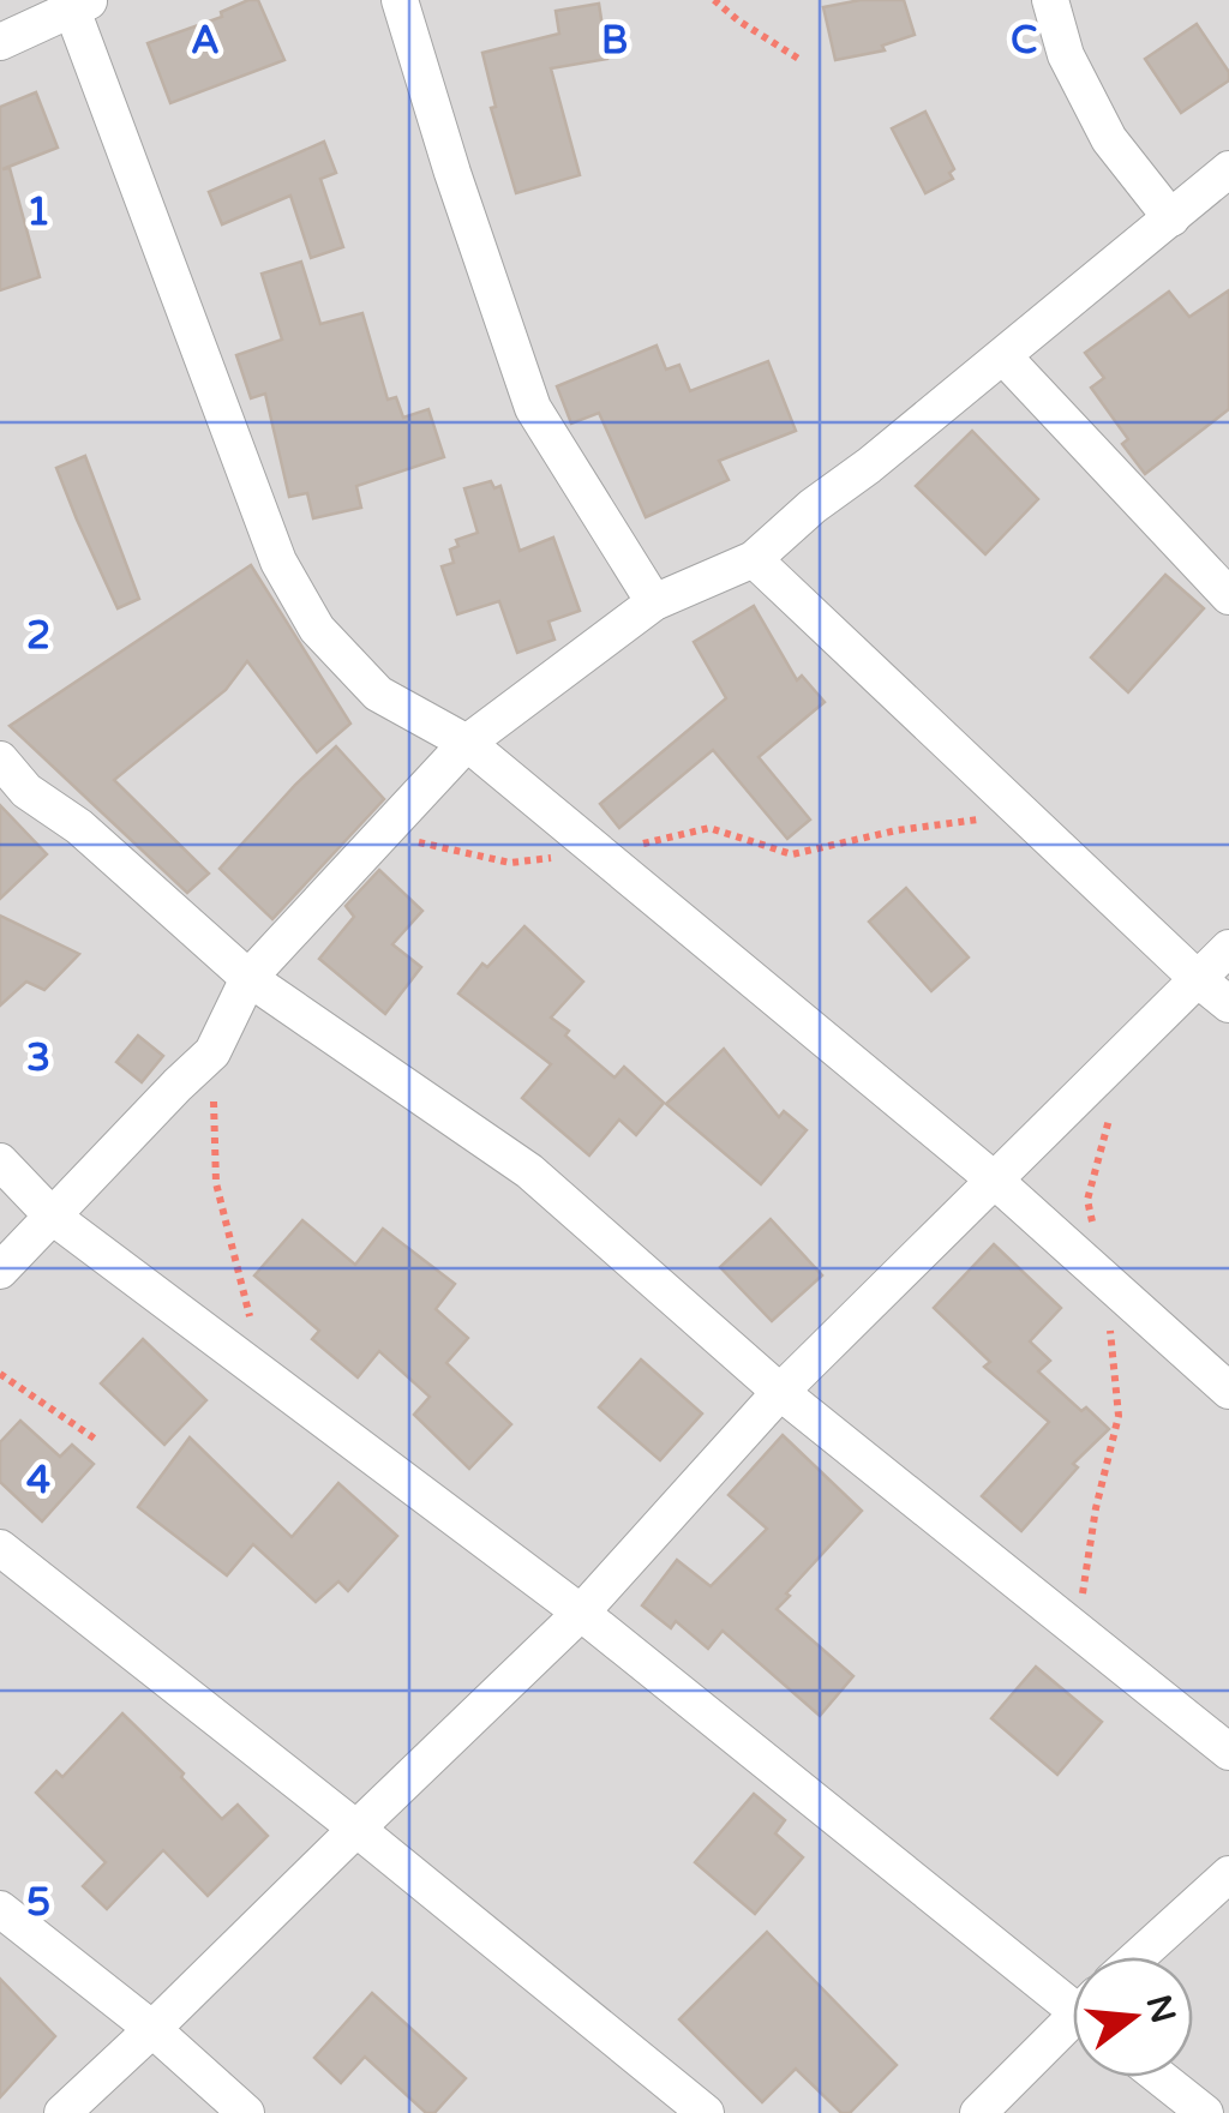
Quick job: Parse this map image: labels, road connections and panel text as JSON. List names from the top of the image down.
{
  "north": "right",
  "grid": {
    "columns": ["A", "B", "C"],
    "rows": [
      "1",
      "2",
      "3",
      "4",
      "5"
    ]
  }
}
